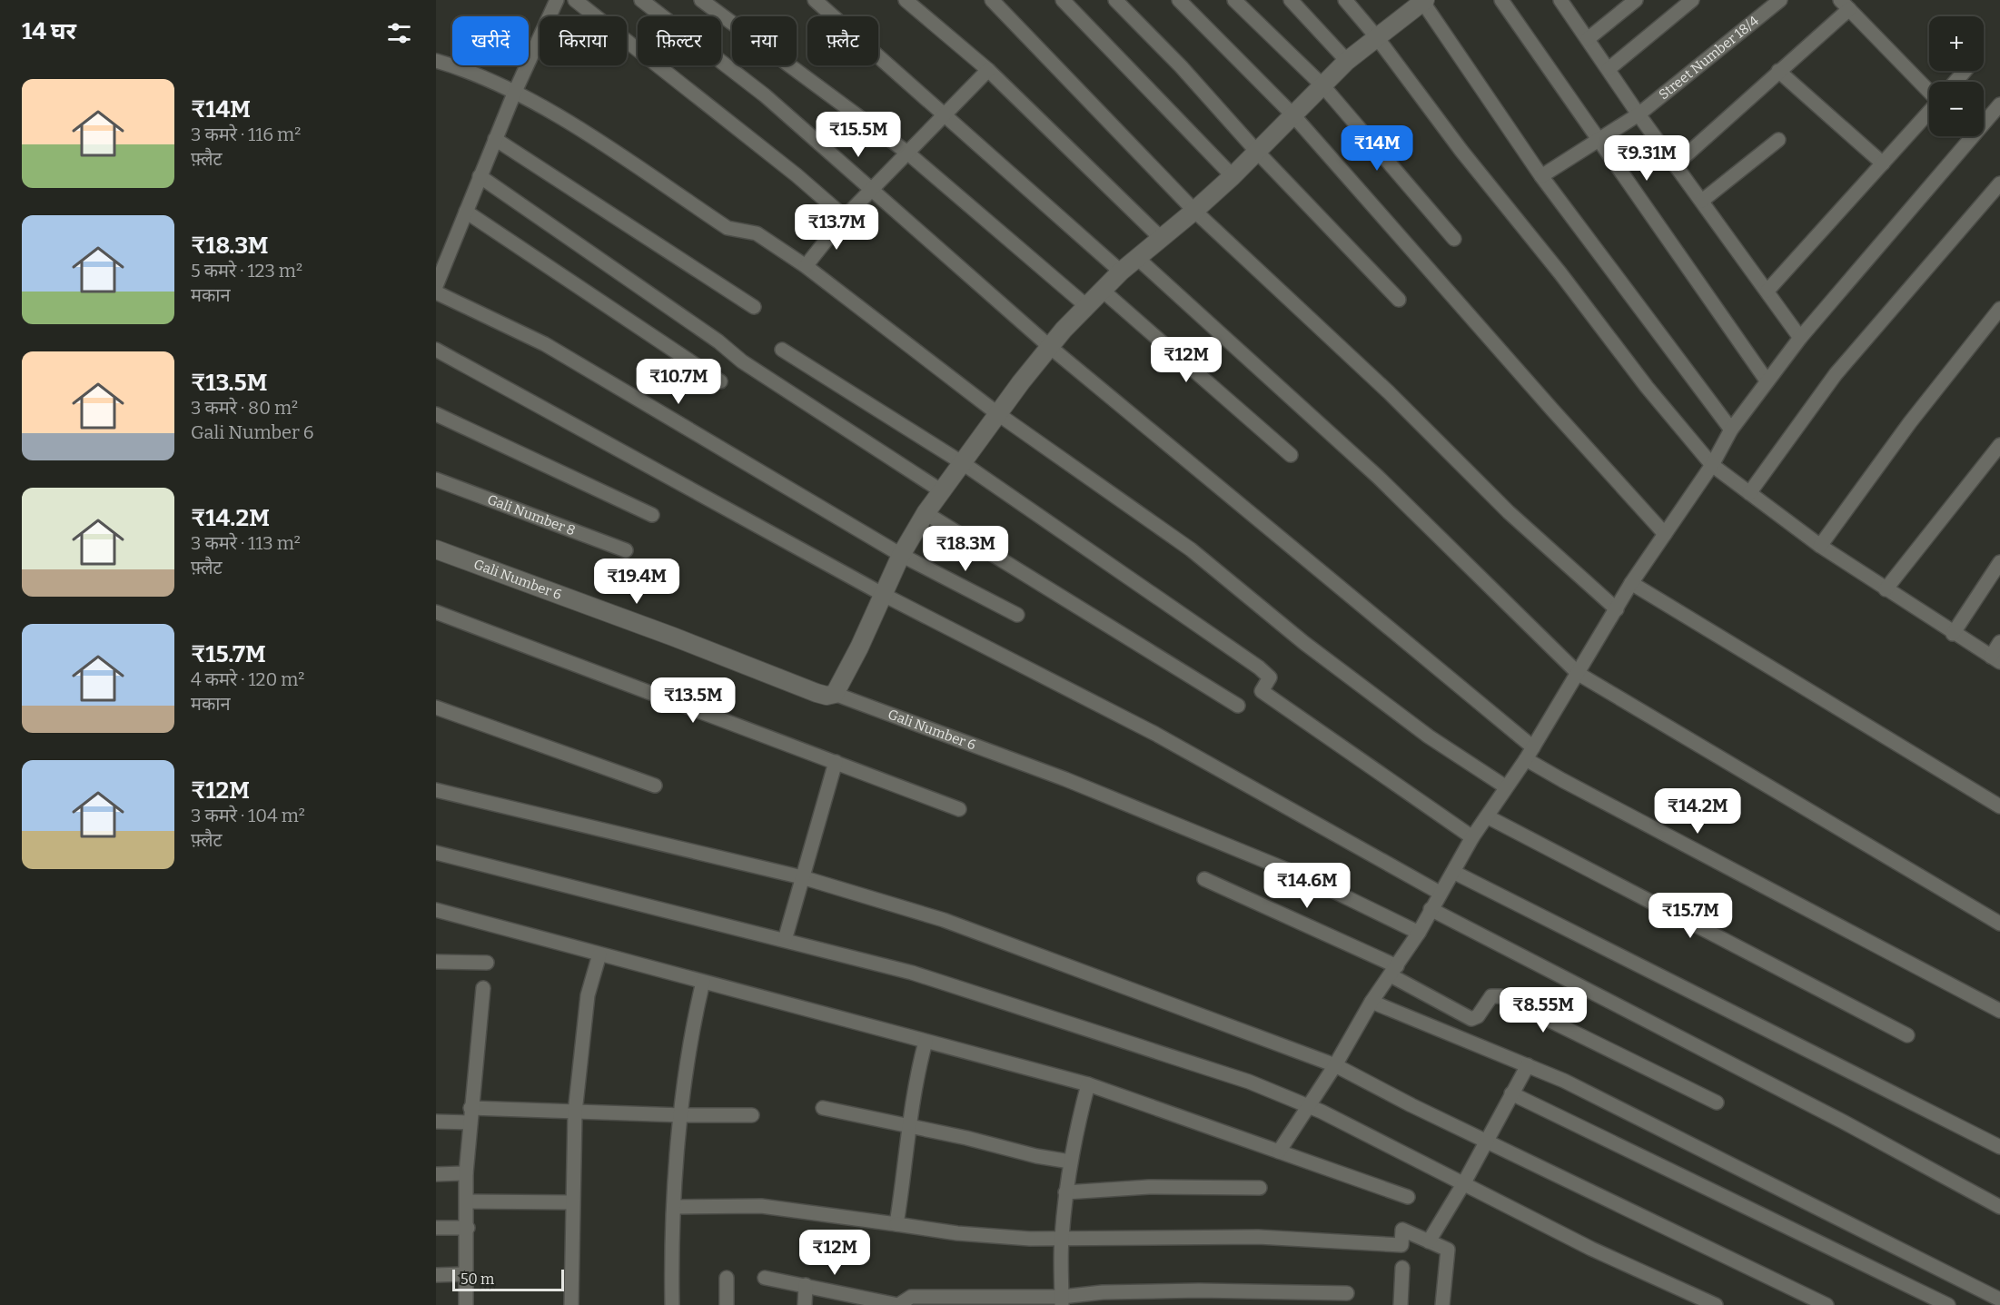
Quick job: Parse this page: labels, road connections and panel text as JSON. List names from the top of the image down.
{
  "streets": {
    "street": ["Street Number 18/4", "Gali Number 8", "Gali Number 6"]
  },
  "scale_bar": "50 m",
  "page": {
    "heading": "14 घर",
    "map_buttons": ["+", "−"],
    "chip": [
      "खरीदें",
      "किराया",
      "फ़िल्टर",
      "नया",
      "फ़्लैट"
    ],
    "list": [
      {
        "name": "₹14M",
        "note": "3 कमरे · 116 m² · फ़्लैट"
      },
      {
        "name": "₹18.3M",
        "note": "5 कमरे · 123 m² · मकान"
      },
      {
        "name": "₹13.5M",
        "note": "3 कमरे · 80 m² · Gali Number 6"
      },
      {
        "name": "₹14.2M",
        "note": "3 कमरे · 113 m² · फ़्लैट"
      },
      {
        "name": "₹15.7M",
        "note": "4 कमरे · 120 m² · मकान"
      },
      {
        "name": "₹12M",
        "note": "3 कमरे · 104 m² · फ़्लैट"
      }
    ],
    "price": [
      "₹15.5M",
      "₹14M",
      "₹9.31M",
      "₹13.7M",
      "₹12M",
      "₹10.7M",
      "₹18.3M",
      "₹19.4M",
      "₹13.5M",
      "₹14.2M",
      "₹14.6M",
      "₹15.7M",
      "₹8.55M",
      "₹12M"
    ],
    "scale": "50 m"
  }
}
